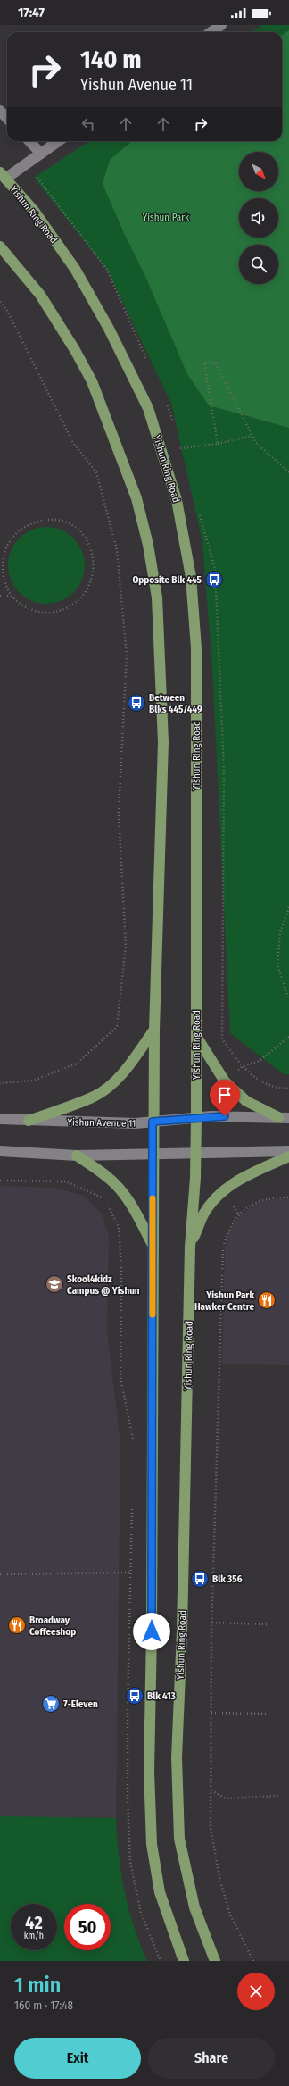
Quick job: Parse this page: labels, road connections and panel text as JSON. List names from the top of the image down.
{
  "streets": {
    "main road": ["Yishun Ring Road"],
    "street": ["Yishun Avenue 11"]
  },
  "crossings": [
    ["Yishun Ring Road", "Yishun Avenue 11"]
  ],
  "parks": ["Yishun Park"],
  "places": {
    "bus stop": [
      "Opposite Blk 445",
      "Between Blks 445/449",
      "Blk 356",
      "Blk 413"
    ],
    "school or university": ["Skool4kidz Campus @ Yishun"],
    "restaurant": ["Yishun Park Hawker Centre", "Broadway Coffeeshop"],
    "supermarket": ["7-Eleven"]
  },
  "north": "bottom right",
  "page": {
    "status": "17:47",
    "turn": ["140 m", "Yishun Avenue 11"],
    "speed": "42 km/h",
    "limit": "50",
    "heading": ["1 min", "160 m · 17:48"],
    "buttons": ["Exit", "Share"]
  }
}
